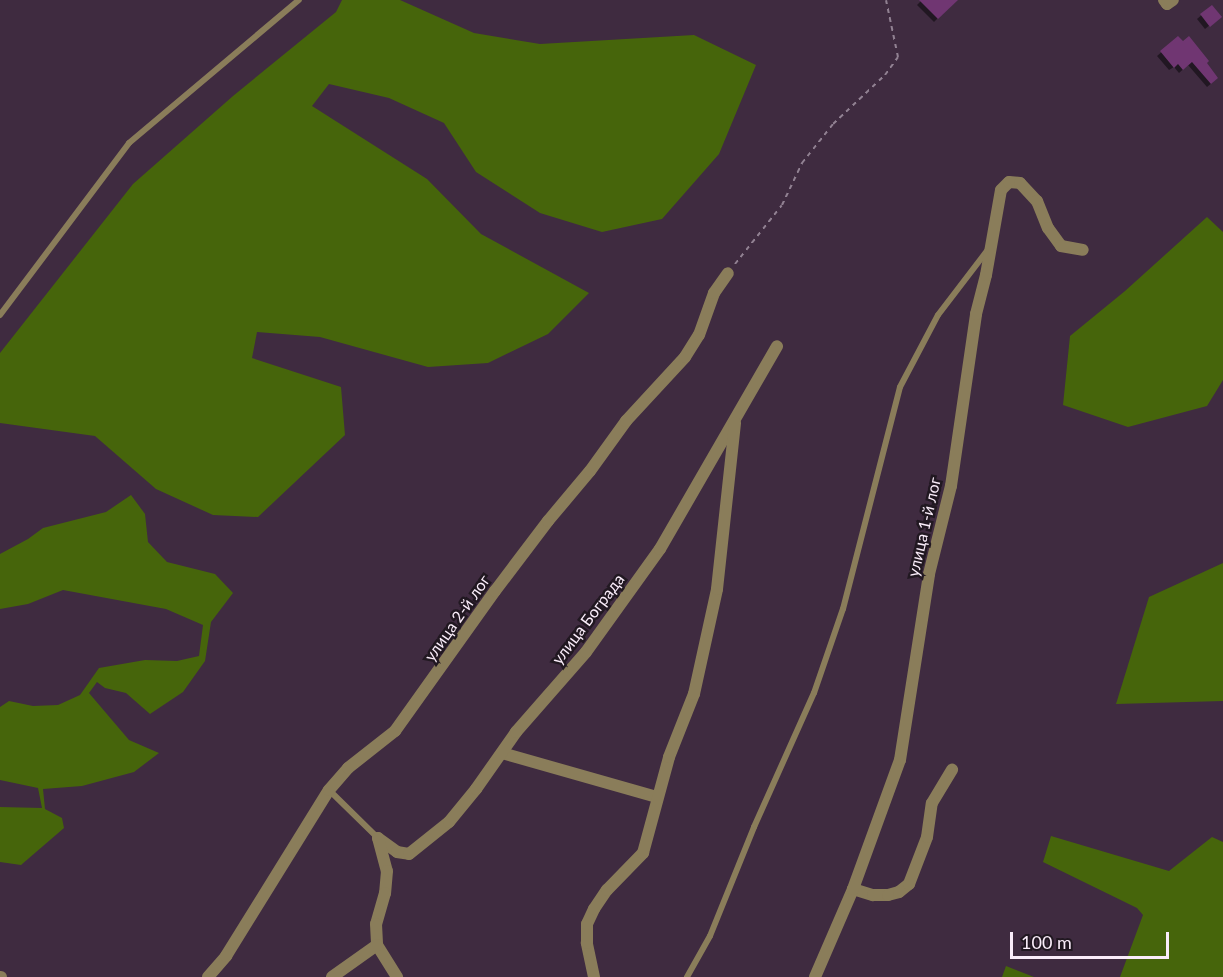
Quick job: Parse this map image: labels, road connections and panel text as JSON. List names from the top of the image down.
{
  "streets": {
    "street": ["улица 1-й лог", "улица 2-й лог", "улица Бограда"]
  },
  "scale_bar": "100 m"
}
